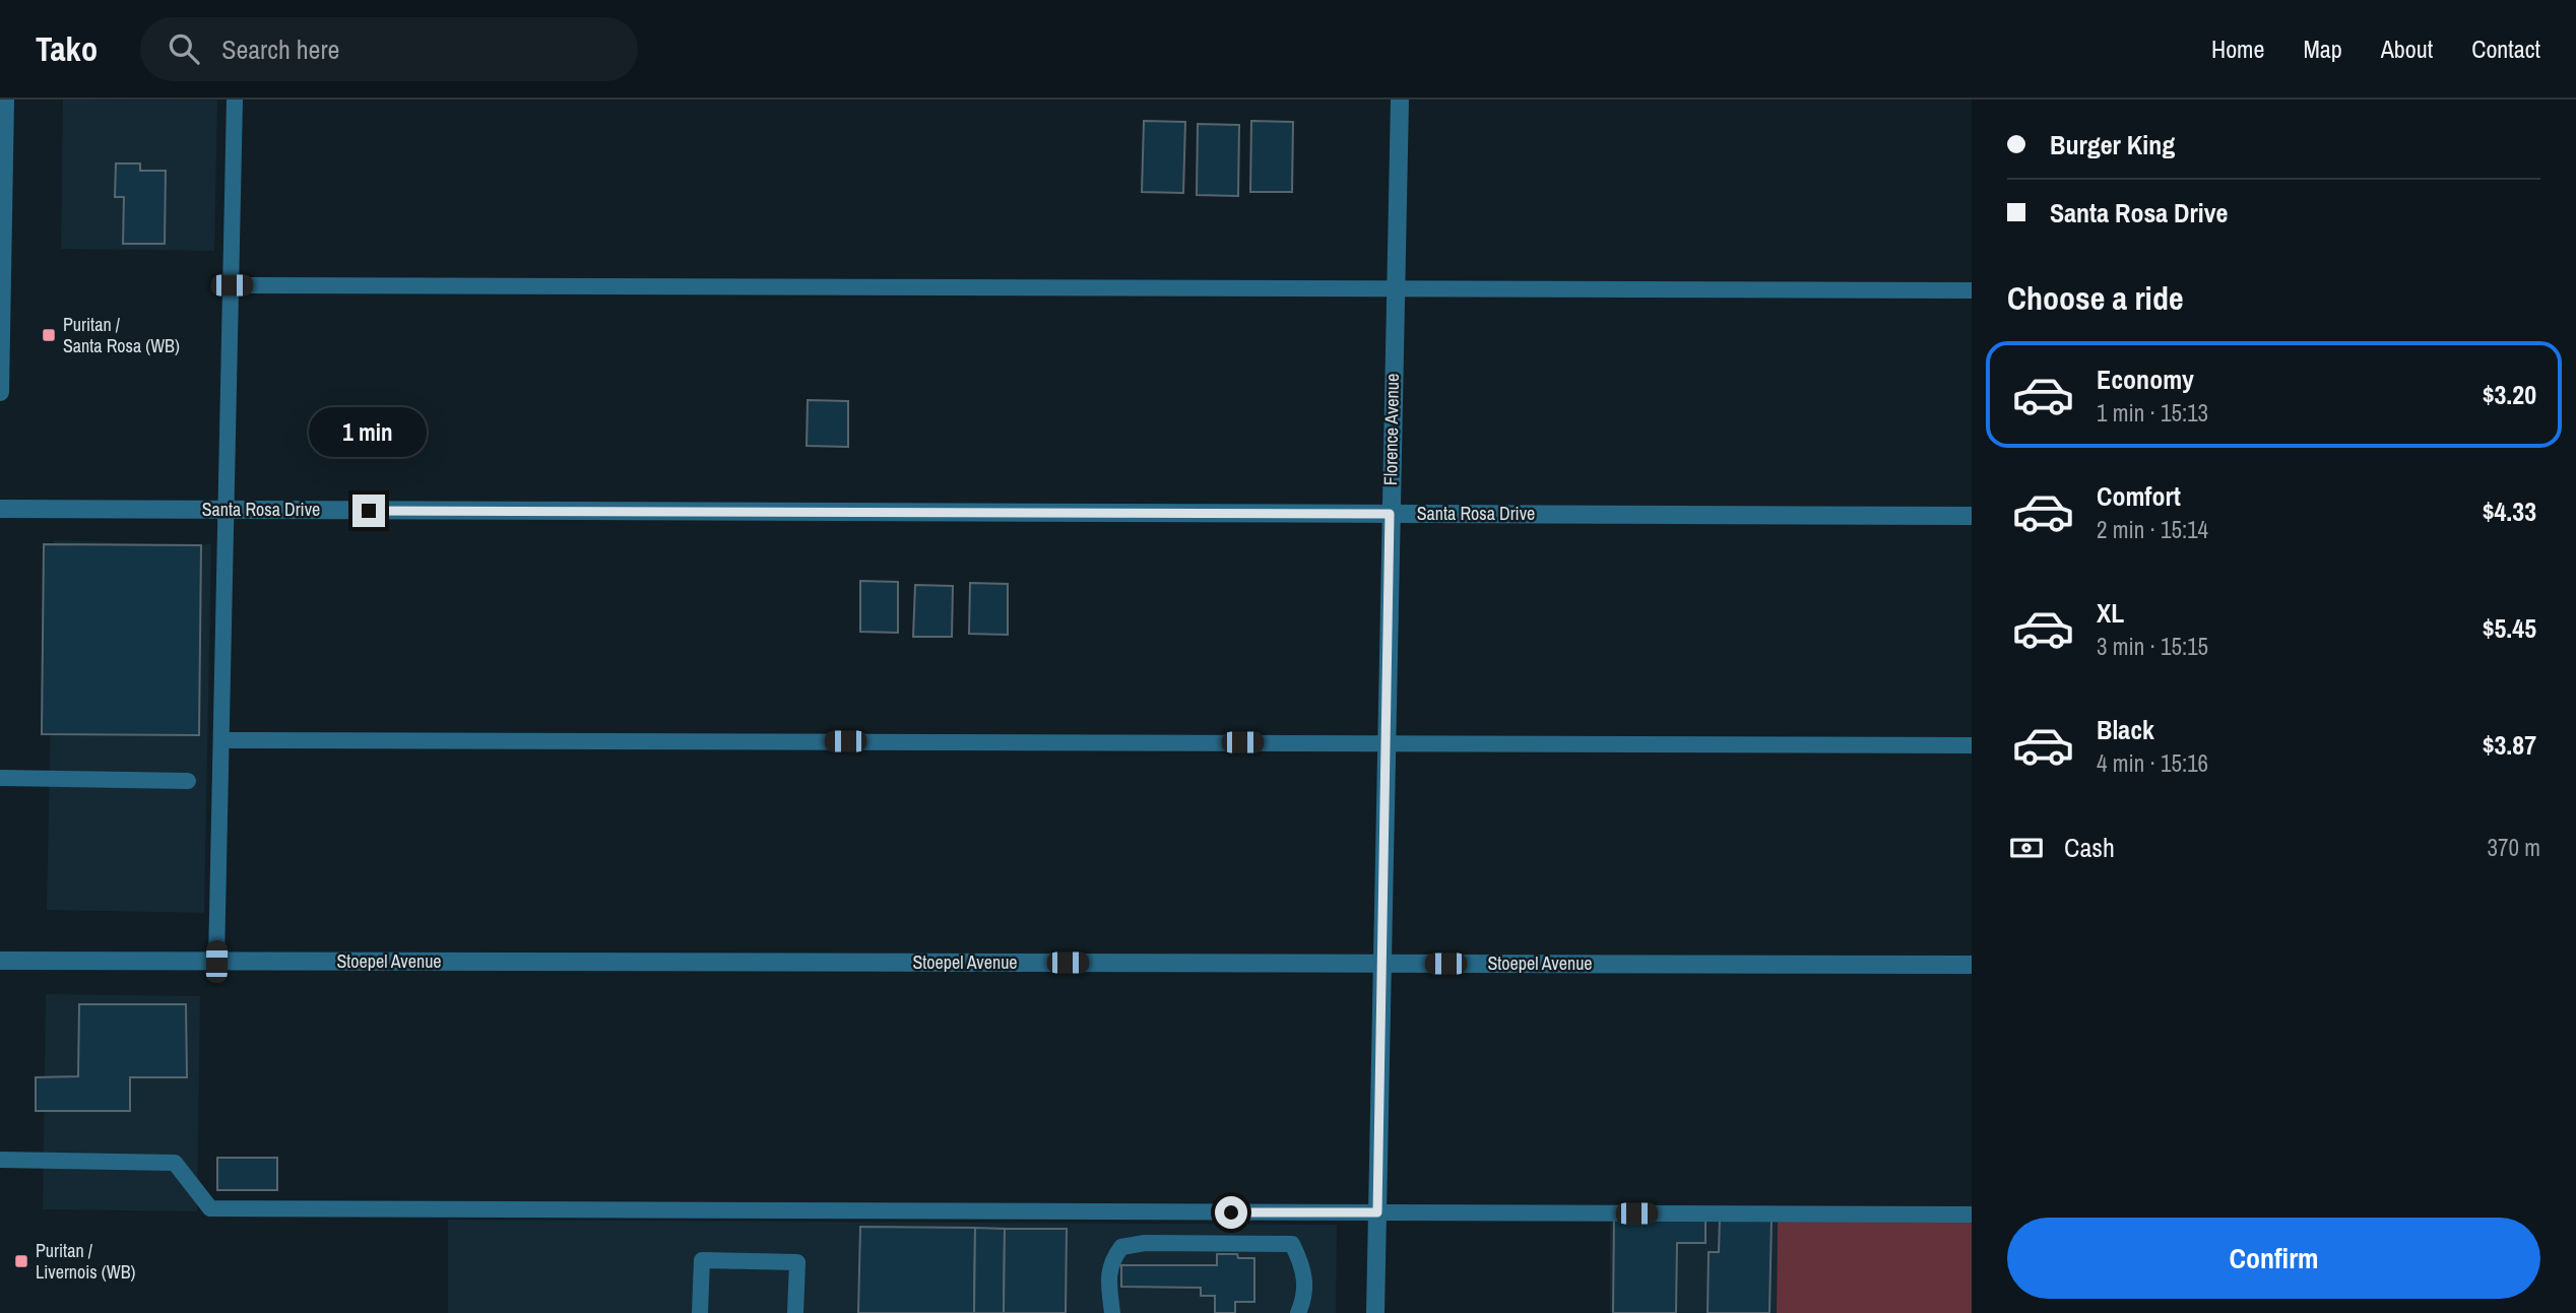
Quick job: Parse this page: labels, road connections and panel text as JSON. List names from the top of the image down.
{
  "streets": {
    "street": ["Florence Avenue", "Santa Rosa Drive", "Stoepel Avenue"]
  },
  "crossings": [
    ["Florence Avenue", "Santa Rosa Drive"],
    ["Florence Avenue", "Stoepel Avenue"]
  ],
  "places": {
    "transit": ["Puritan / Santa Rosa (WB)", "Puritan / Livernois (WB)"]
  },
  "page": {
    "header": "Tako",
    "search": "Search here",
    "nav": [
      "Home",
      "Map",
      "About",
      "Contact"
    ],
    "banner": ["Burger King", "Santa Rosa Drive"],
    "heading": "Choose a ride",
    "list": [
      {
        "name": "Economy",
        "note": "1 min · 15:13",
        "value": "$3.20"
      },
      {
        "name": "Comfort",
        "note": "2 min · 15:14",
        "value": "$4.33"
      },
      {
        "name": "XL",
        "note": "3 min · 15:15",
        "value": "$5.45"
      },
      {
        "name": "Black",
        "note": "4 min · 15:16",
        "value": "$3.87"
      }
    ],
    "bubble": "1 min",
    "pay": ["Cash", "370 m"],
    "buttons": "Confirm"
  }
}
